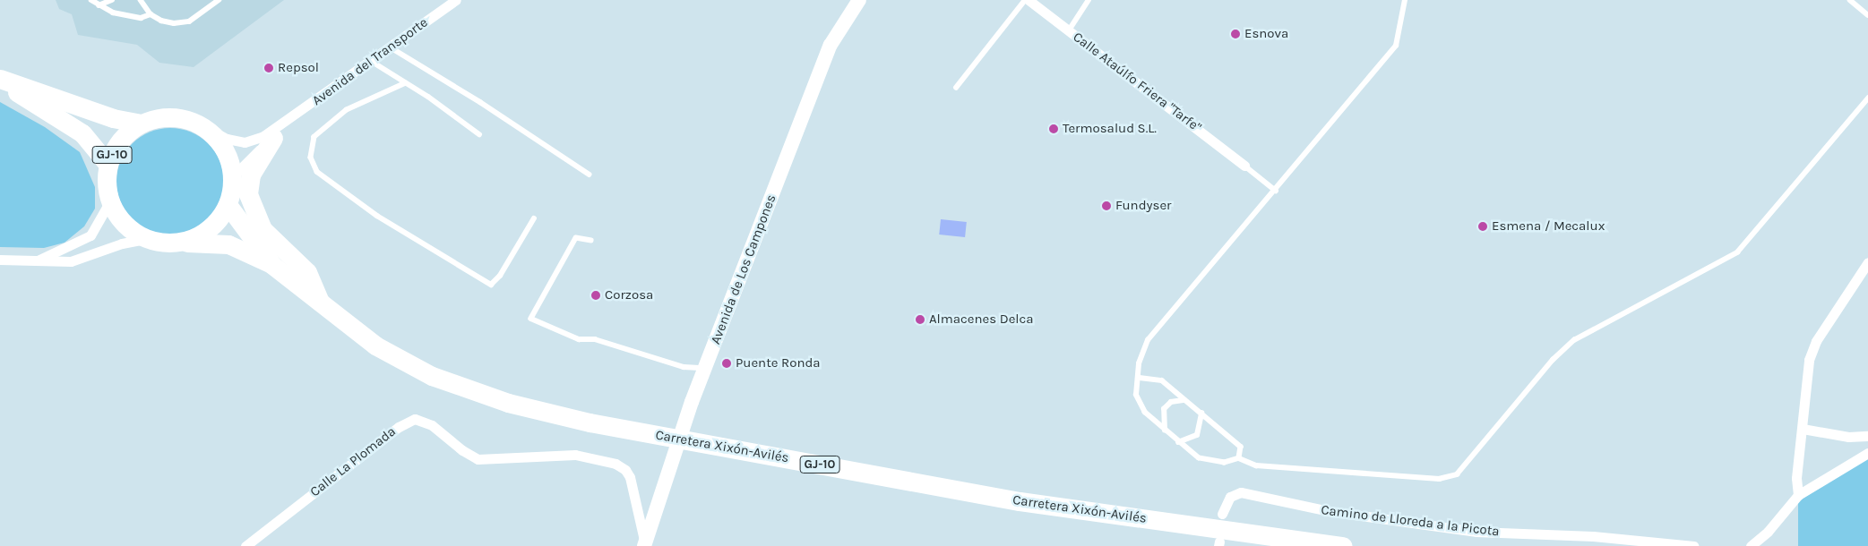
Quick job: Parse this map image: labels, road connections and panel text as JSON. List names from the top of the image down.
{
  "streets": {
    "highway": ["GJ-10", "Carretera Xixón-Avilés"],
    "street": [
      "Avenida del Transporte",
      "Calle Ataúlfo Friera \"Tarfe\"",
      "Avenida de Los Campones",
      "Calle La Plomada",
      "Camino de Lloreda a la Picota"
    ]
  },
  "crossings": [
    ["GJ-10", "Carretera Xixón-Avilés"],
    ["Avenida de Los Campones", "Calle La Plomada"]
  ],
  "places": [
    "Esnova",
    "Repsol",
    "Termosalud S.L.",
    "Fundyser",
    "Esmena / Mecalux",
    "Corzosa",
    "Almacenes Delca",
    "Puente Ronda"
  ]
}
